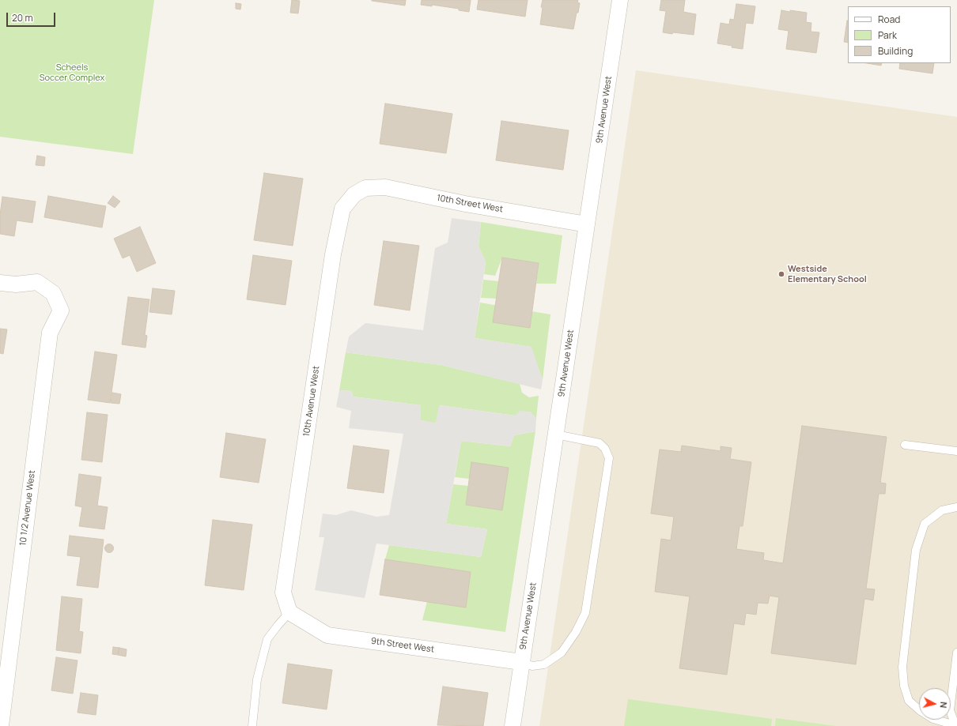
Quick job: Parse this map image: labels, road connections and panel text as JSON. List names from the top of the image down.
{
  "streets": {
    "street": [
      "9th Avenue West",
      "10th Street West",
      "10th Avenue West",
      "10 1/2 Avenue West",
      "9th Street West"
    ]
  },
  "crossings": [
    ["9th Avenue West", "10th Street West"],
    ["9th Avenue West", "9th Street West"],
    ["10th Street West", "10th Avenue West"],
    ["10th Avenue West", "9th Street West"]
  ],
  "parks": ["Scheels Soccer Complex"],
  "places": ["Westside Elementary School"],
  "legend": ["Road", "Park", "Building"],
  "scale_bar": "20 m",
  "north": "right"
}
